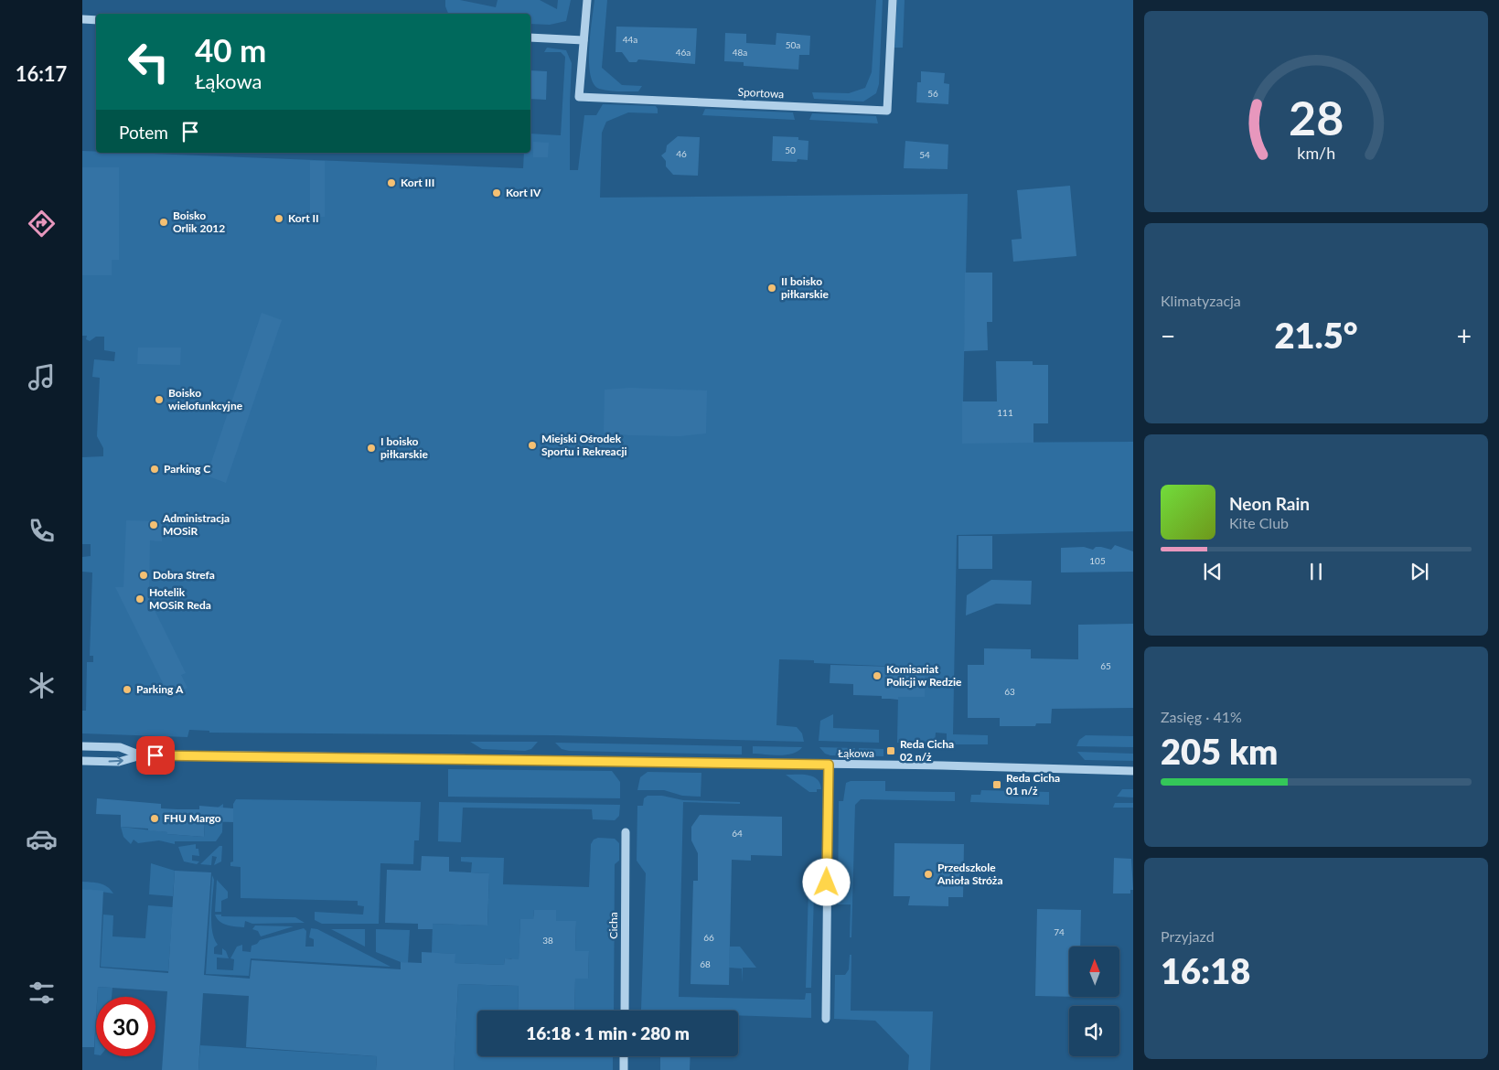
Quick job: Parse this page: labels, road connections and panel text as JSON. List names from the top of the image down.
{
  "streets": {
    "street": ["Sportowa", "Łąkowa", "Cicha"]
  },
  "places": {
    "other": [
      "Kort III",
      "Kort IV",
      "Kort II",
      "Boisko Orlik 2012",
      "II boisko piłkarskie",
      "Boisko wielofunkcyjne",
      "Miejski Ośrodek Sportu i Rekreacji",
      "I boisko piłkarskie",
      "Parking C",
      "Administracja MOSiR",
      "Dobra Strefa",
      "Hotelik MOSiR Reda",
      "Komisariat Policji w Redzie",
      "Parking A",
      "FHU Margo",
      "Przedszkole Anioła Stróża"
    ],
    "transit": ["Reda Cicha 02 n/ż", "Reda Cicha 01 n/ż"]
  },
  "house_numbers": [
    "44a",
    "50a",
    "46a",
    "48a",
    "56",
    "50",
    "46",
    "54",
    "111",
    "105",
    "65",
    "63",
    "64",
    "74",
    "66",
    "38",
    "68"
  ],
  "north": "top",
  "page": {
    "tabs": "16:17",
    "turn": ["40 m", "Łąkowa"],
    "then": "Potem",
    "tile": [
      "Klimatyzacja",
      ["Zasięg · 41%", "205 km"],
      ["Przyjazd", "16:18"]
    ],
    "heat": ["−", "21.5°", "+"],
    "song": ["Neon Rain", "Kite Club"],
    "limit": "30",
    "trip": "16:18 · 1 min · 280 m",
    "gauge": ["28", "km/h"]
  }
}
